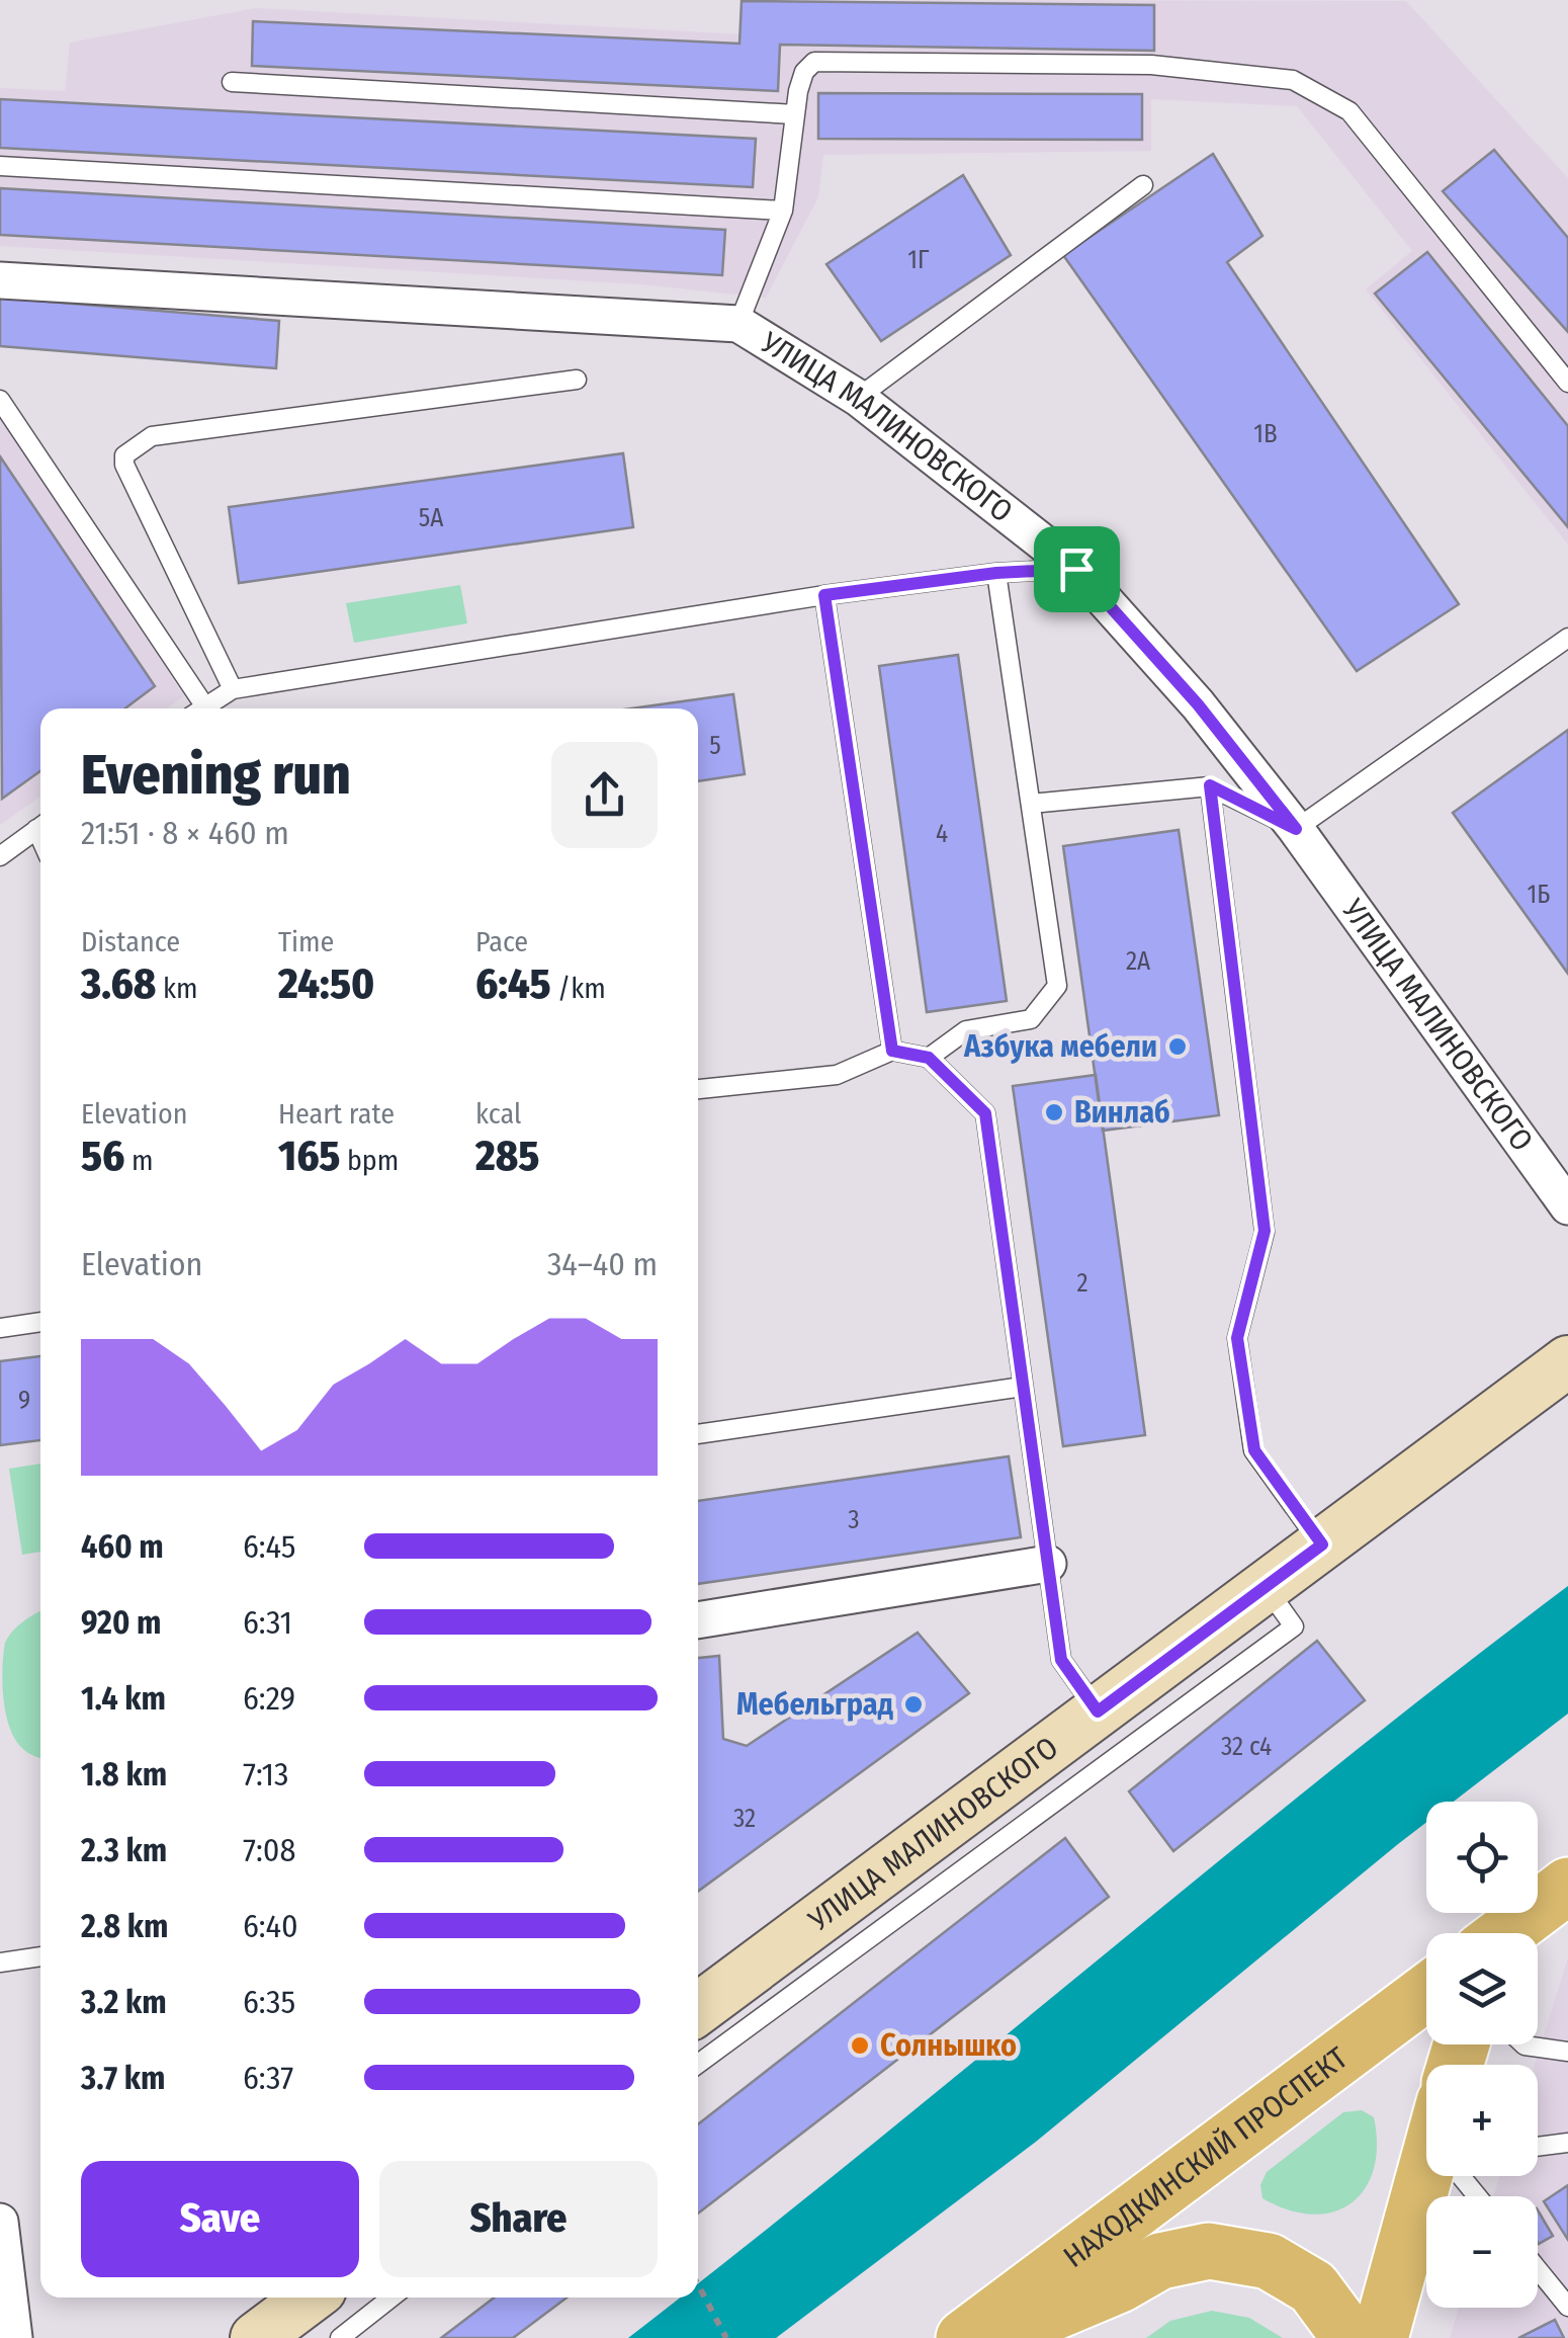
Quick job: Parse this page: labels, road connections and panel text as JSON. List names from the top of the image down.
{
  "streets": {
    "main road": ["УЛИЦА МАЛИНОВСКОГО", "НАХОДКИНСКИЙ ПРОСПЕКТ"]
  },
  "places": [
    "Азбука мебели",
    "Винлаб",
    "Мебельград",
    "Солнышко"
  ],
  "house_numbers": [
    "1Г",
    "1В",
    "5А",
    "5",
    "4",
    "1Б",
    "2А",
    "2",
    "9",
    "3",
    "32 с4",
    "32"
  ],
  "page": {
    "heading": ["Evening run", "21:51 · 8 × 460 m"],
    "stats": [
      ["Distance", "3.68 km"],
      ["Time", "24:50"],
      ["Pace", "6:45 /km"],
      ["Elevation", "56 m"],
      ["Heart rate", "165 bpm"],
      ["kcal", "285"]
    ],
    "chart": ["Elevation", "34–40 m"],
    "list": [
      {
        "name": "460 m",
        "note": "6:45"
      },
      {
        "name": "920 m",
        "note": "6:31"
      },
      {
        "name": "1.4 km",
        "note": "6:29"
      },
      {
        "name": "1.8 km",
        "note": "7:13"
      },
      {
        "name": "2.3 km",
        "note": "7:08"
      },
      {
        "name": "2.8 km",
        "note": "6:40"
      },
      {
        "name": "3.2 km",
        "note": "6:35"
      },
      {
        "name": "3.7 km",
        "note": "6:37"
      }
    ],
    "map_buttons": ["+", "−"],
    "buttons": ["Save", "Share"]
  }
}
